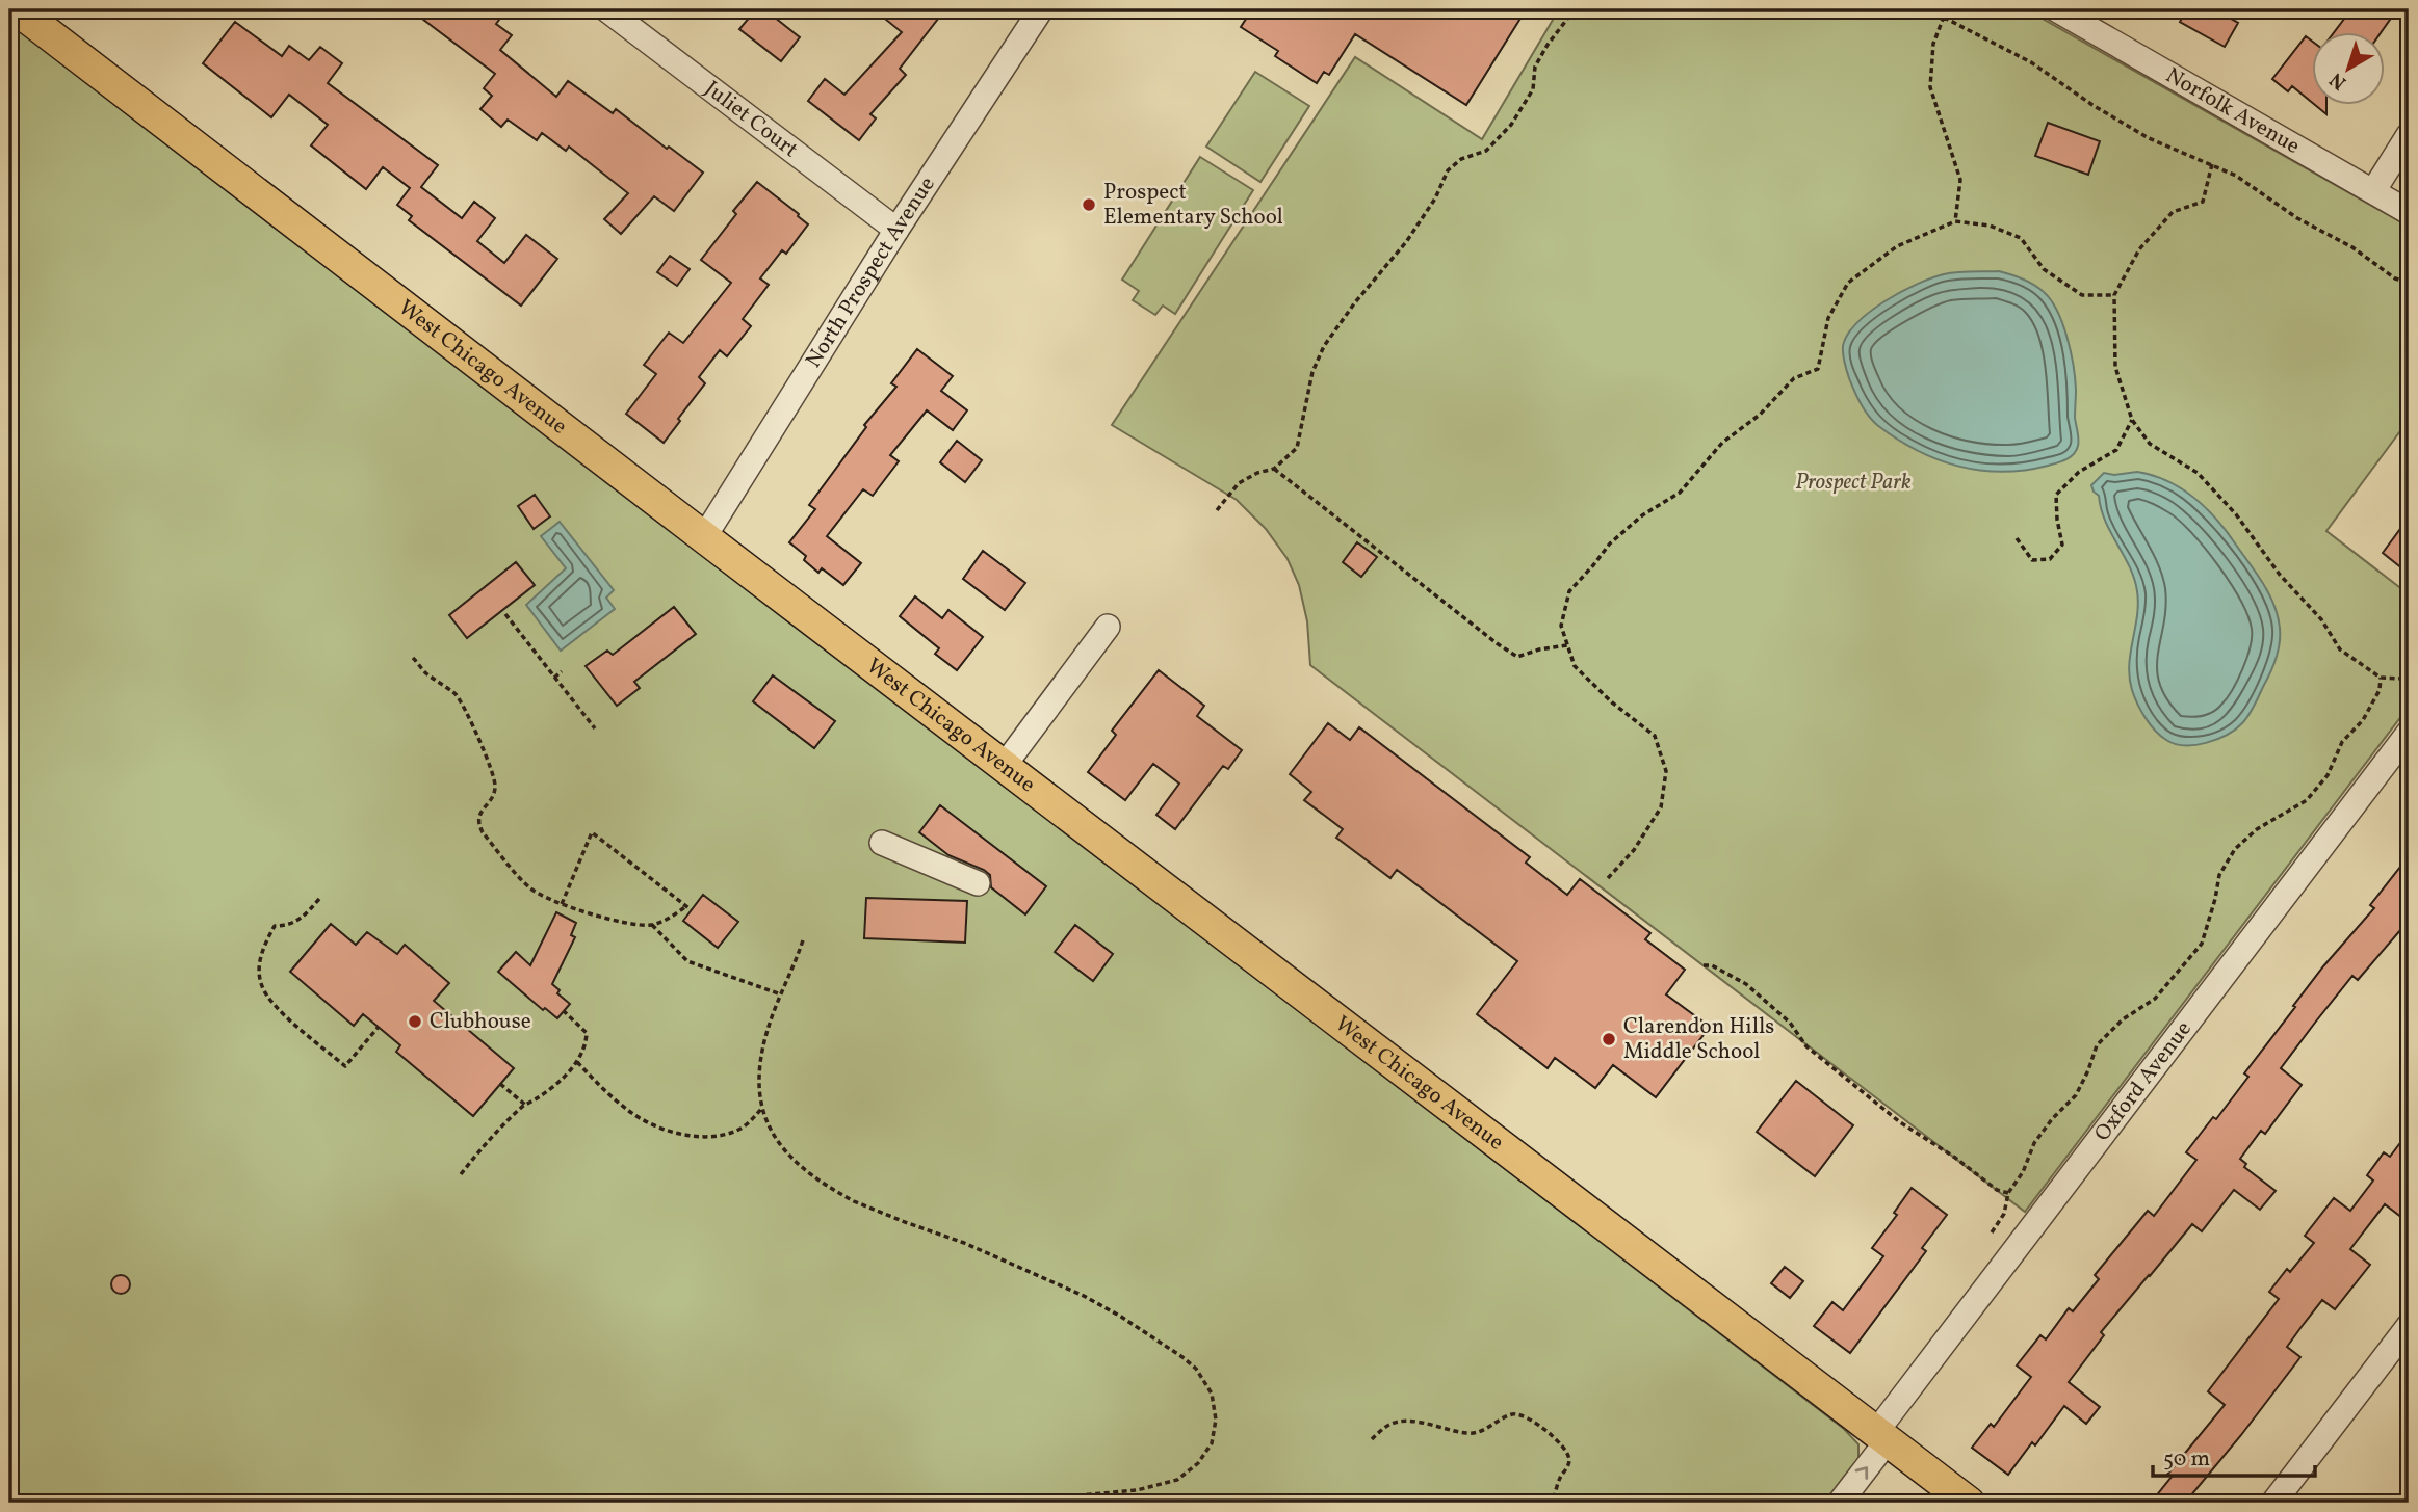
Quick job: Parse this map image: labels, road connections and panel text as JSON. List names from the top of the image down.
{
  "streets": {
    "main road": ["West Chicago Avenue"],
    "street": [
      "Norfolk Avenue",
      "Juliet Court",
      "North Prospect Avenue",
      "Oxford Avenue"
    ]
  },
  "crossings": [
    ["Juliet Court", "North Prospect Avenue"],
    ["North Prospect Avenue", "West Chicago Avenue"],
    ["West Chicago Avenue", "Oxford Avenue"]
  ],
  "parks": ["Prospect Park"],
  "places": ["Prospect Elementary School", "Clubhouse", "Clarendon Hills Middle School"],
  "scale_bar": "50 m",
  "north": "bottom left"
}
